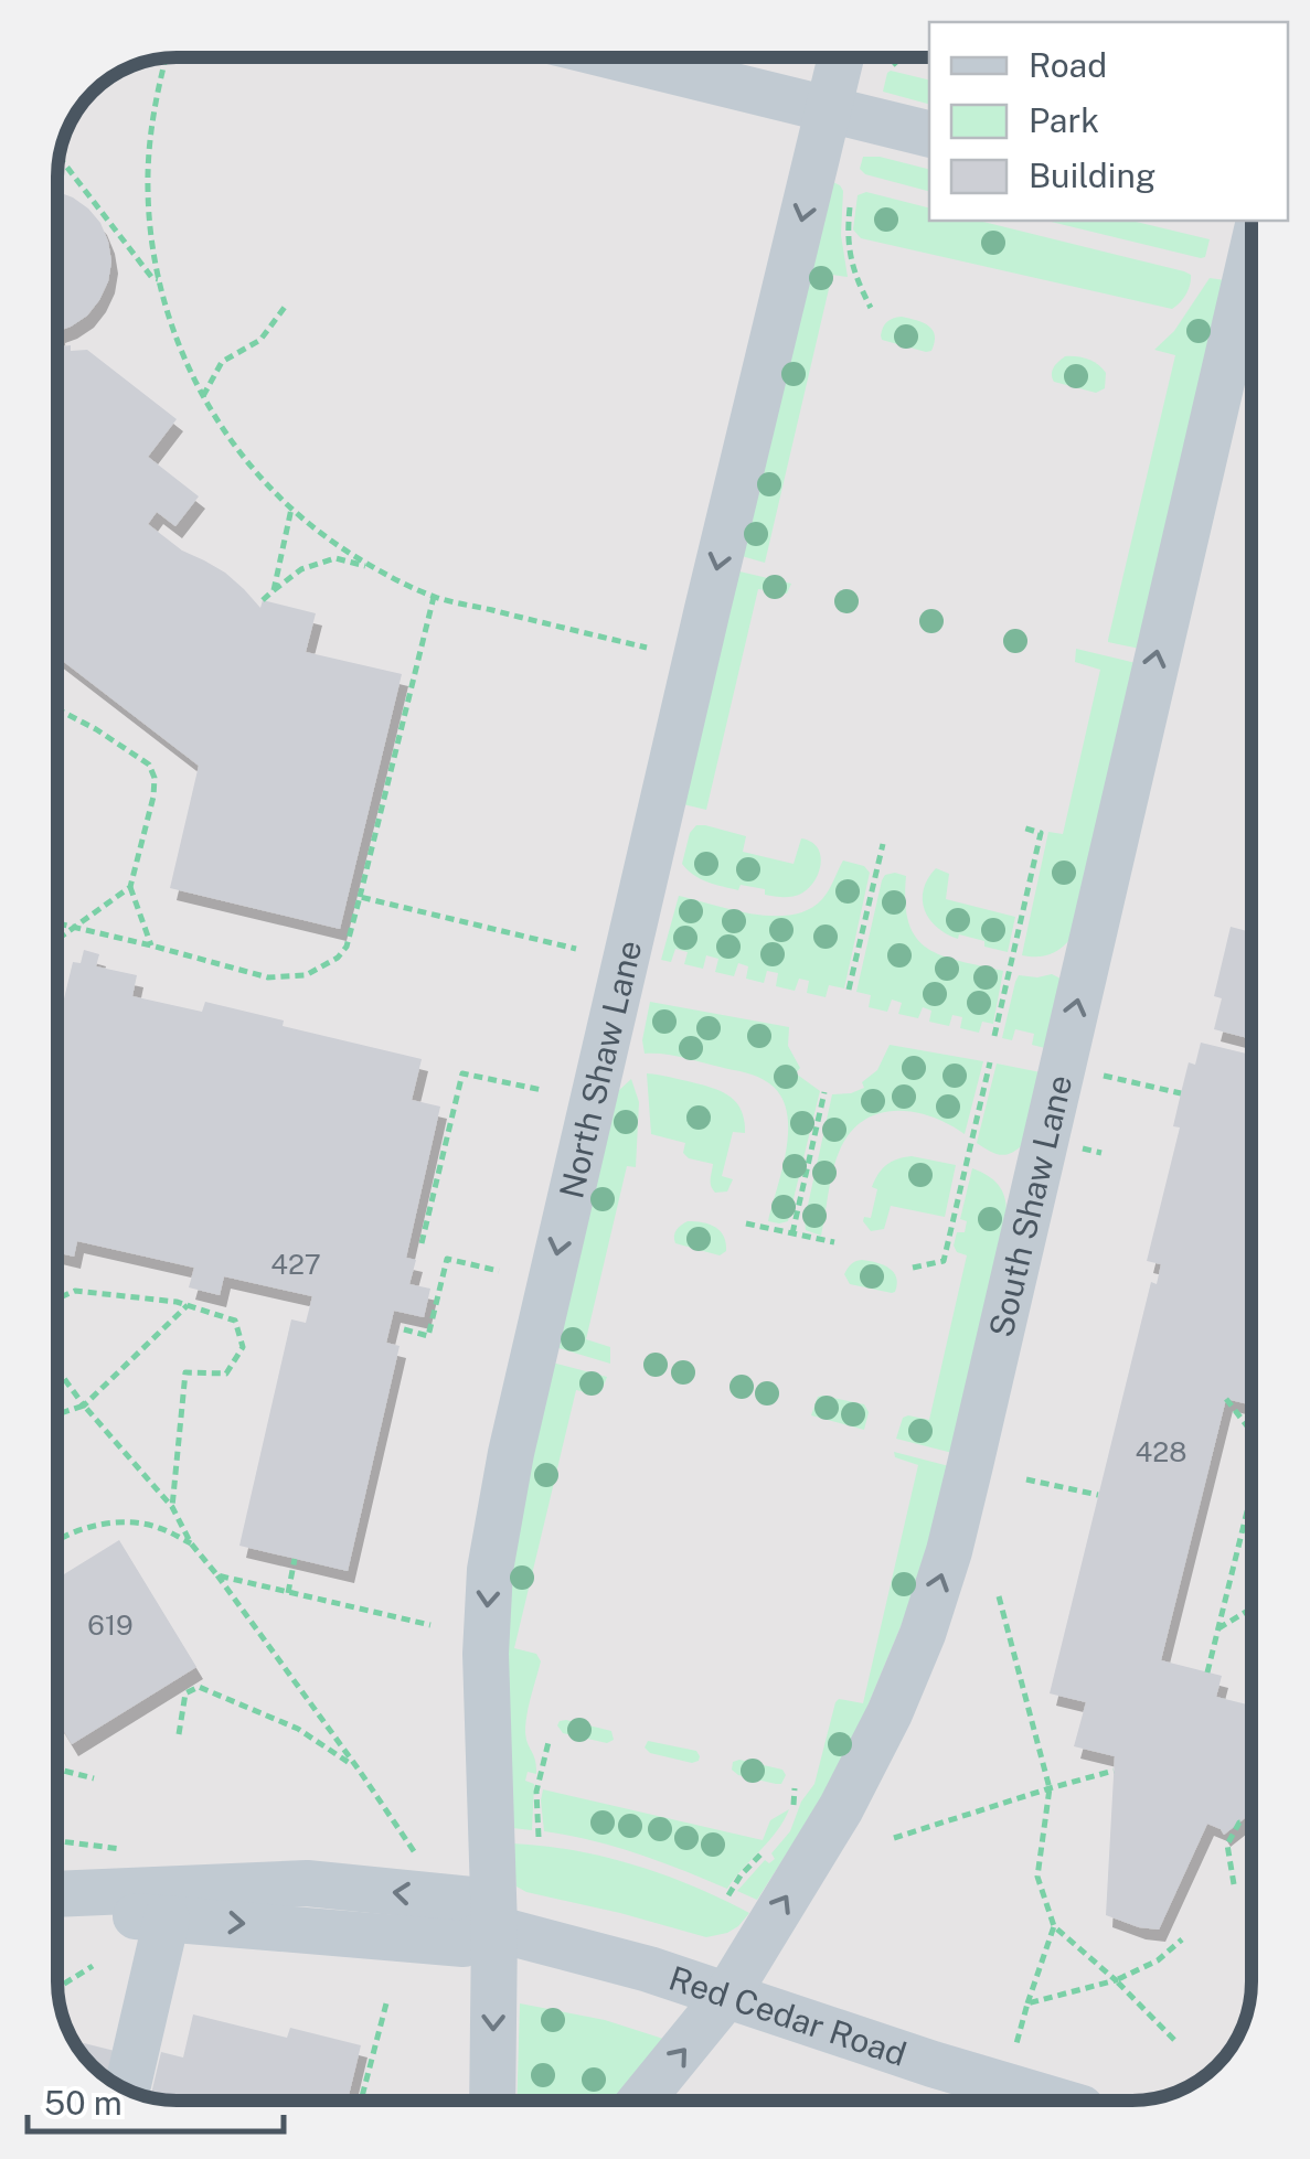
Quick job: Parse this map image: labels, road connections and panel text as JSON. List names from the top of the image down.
{
  "streets": {
    "street": ["North Shaw Lane", "South Shaw Lane", "Red Cedar Road"]
  },
  "crossings": [
    ["North Shaw Lane", "Red Cedar Road"],
    ["South Shaw Lane", "Red Cedar Road"]
  ],
  "one_way": ["North Shaw Lane", "South Shaw Lane"],
  "house_numbers": ["427", "428", "619"],
  "legend": ["Road", "Park", "Building"],
  "scale_bar": "50 m"
}
